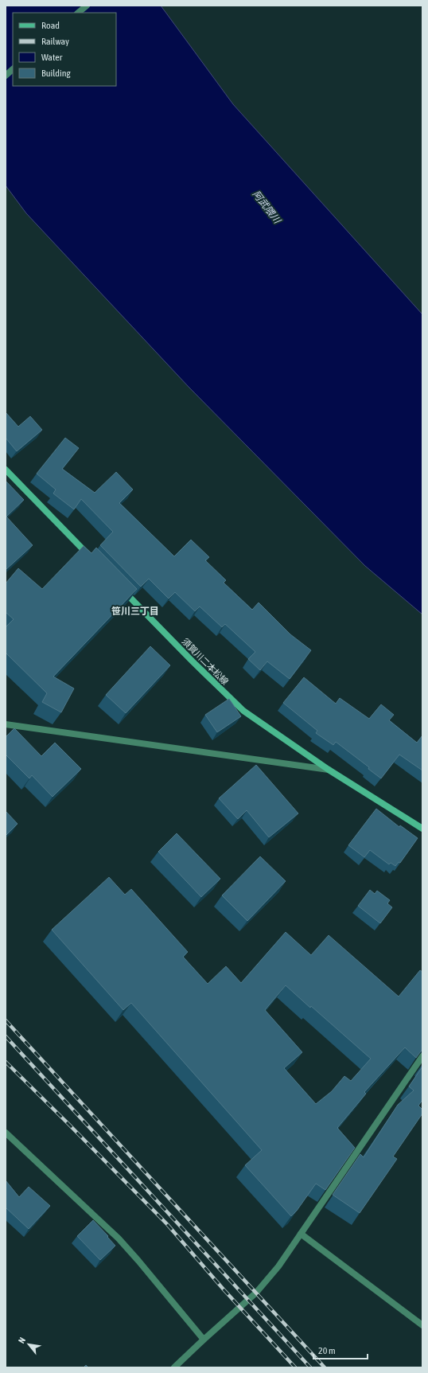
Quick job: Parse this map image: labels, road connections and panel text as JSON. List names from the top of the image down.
{
  "streets": {
    "main road": ["須賀川二本松線"]
  },
  "districts": ["笹川三丁目"],
  "water": ["阿武隈川"],
  "legend": [
    "Road",
    "Railway",
    "Water",
    "Building"
  ],
  "scale_bar": "20 m",
  "north": "top left"
}
